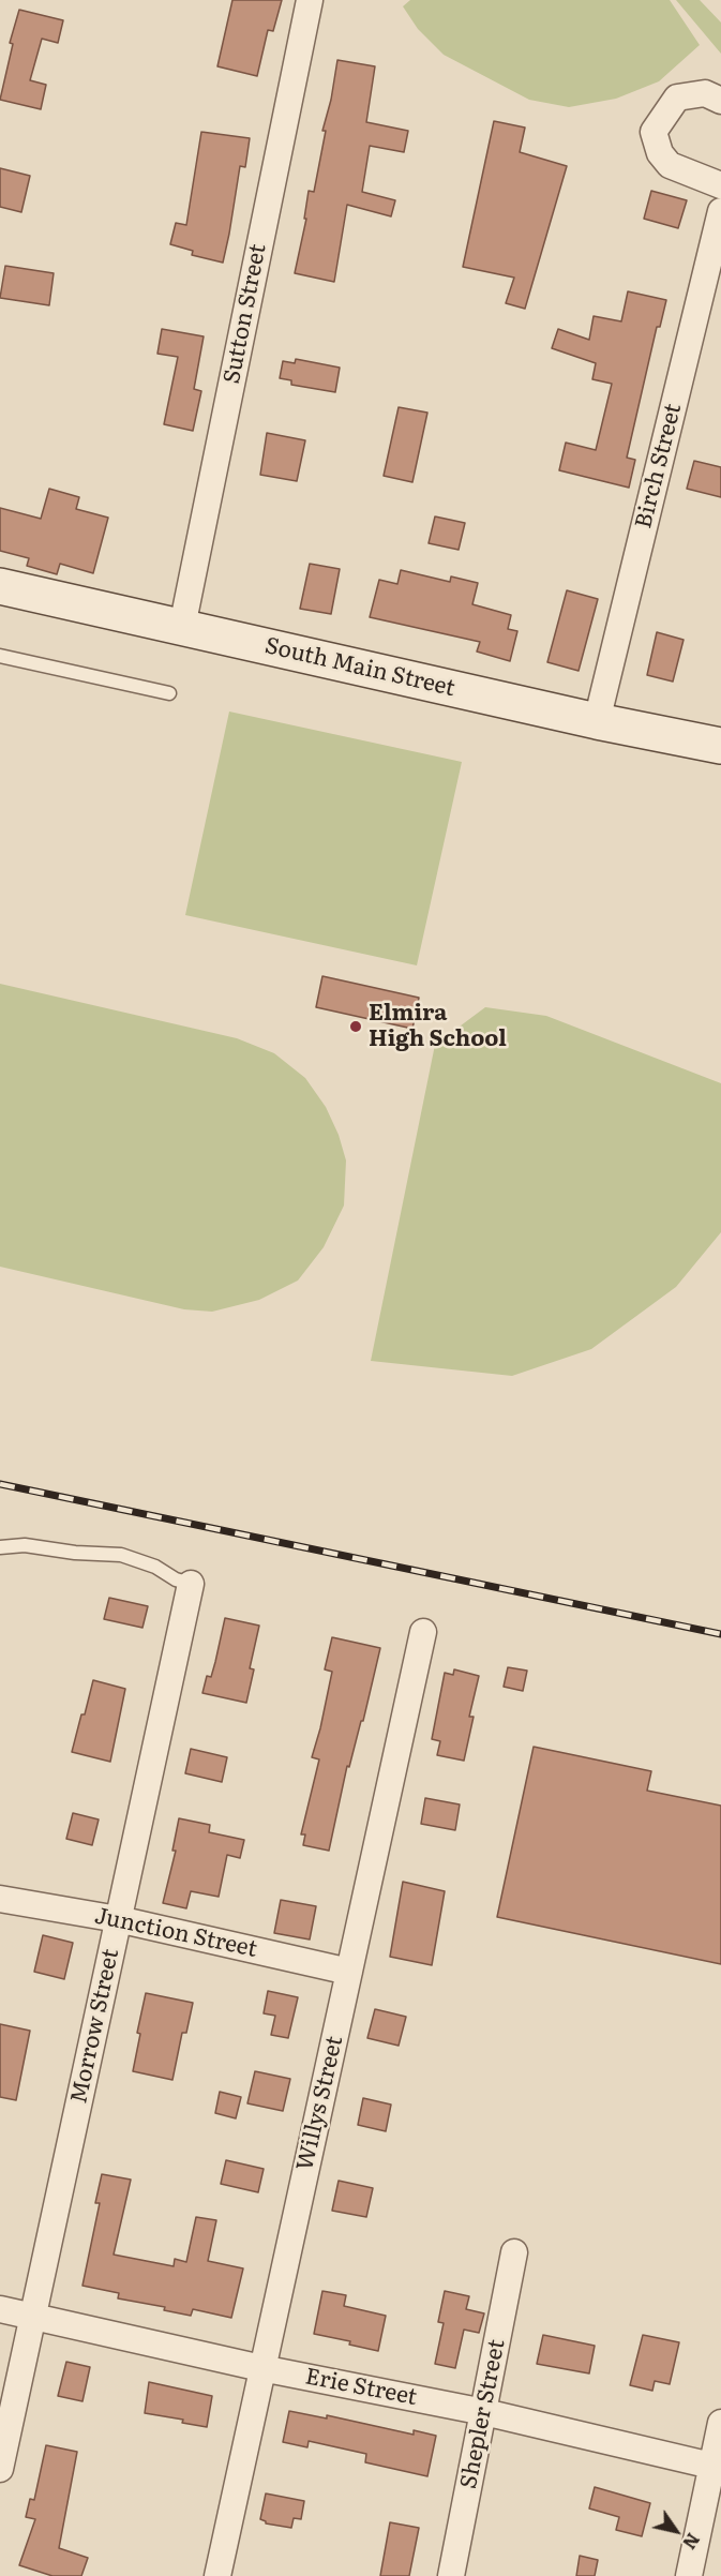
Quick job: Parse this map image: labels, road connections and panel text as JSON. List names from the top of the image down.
{
  "streets": {
    "street": [
      "Sutton Street",
      "Birch Street",
      "South Main Street",
      "Junction Street",
      "Morrow Street",
      "Willys Street",
      "Erie Street",
      "Shepler Street"
    ]
  },
  "crossings": [
    ["Sutton Street", "South Main Street"],
    ["Birch Street", "South Main Street"],
    ["Junction Street", "Morrow Street"],
    ["Junction Street", "Willys Street"],
    ["Morrow Street", "Erie Street"],
    ["Willys Street", "Erie Street"],
    ["Erie Street", "Shepler Street"]
  ],
  "places": ["Elmira High School"],
  "north": "bottom right"
}
